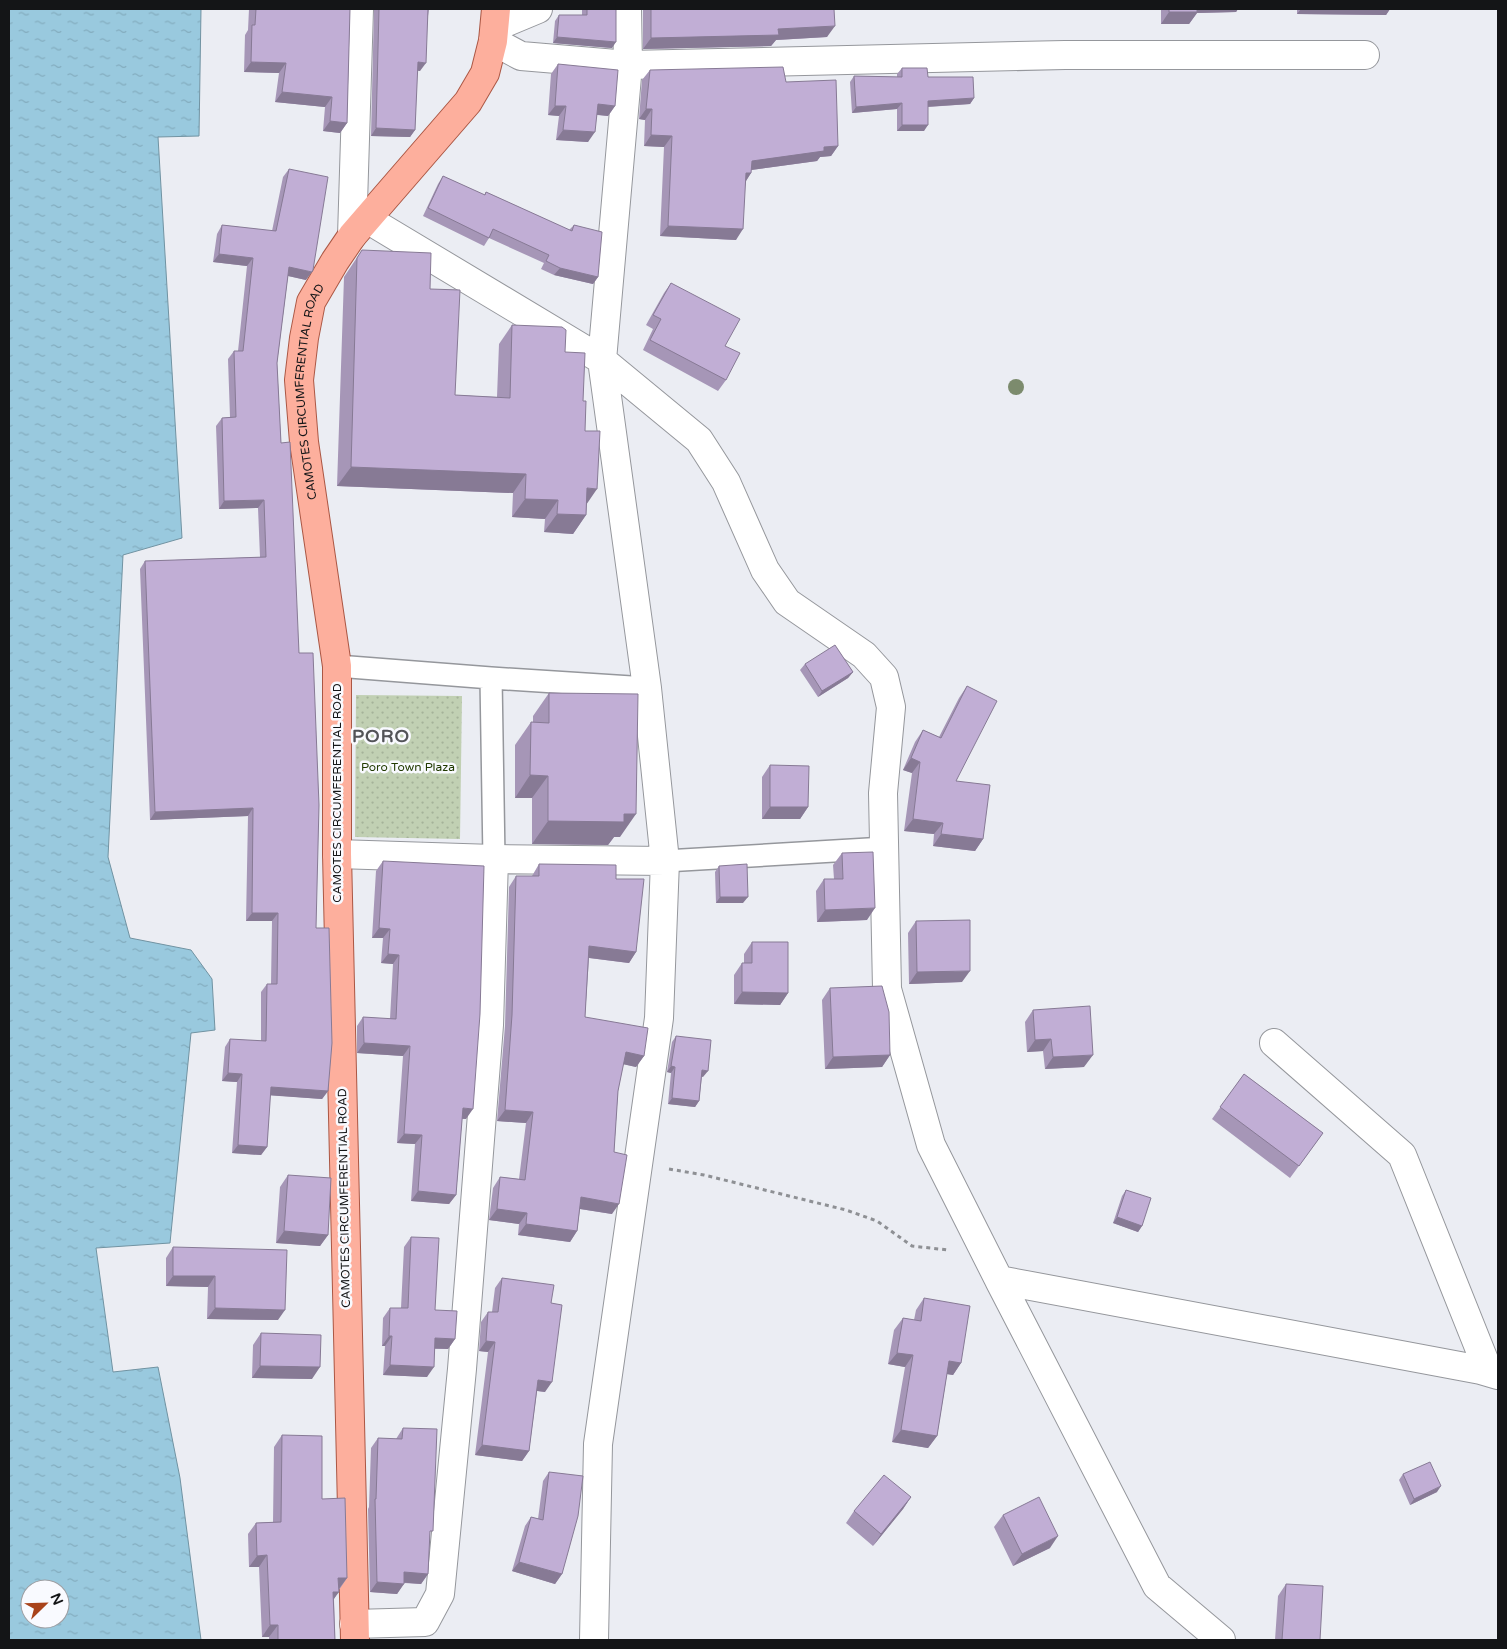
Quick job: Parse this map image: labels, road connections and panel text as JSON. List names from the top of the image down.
{
  "streets": {
    "main road": ["CAMOTES CIRCUMFERENTIAL ROAD"]
  },
  "districts": ["PORO"],
  "parks": ["Poro Town Plaza"],
  "north": "top right"
}
